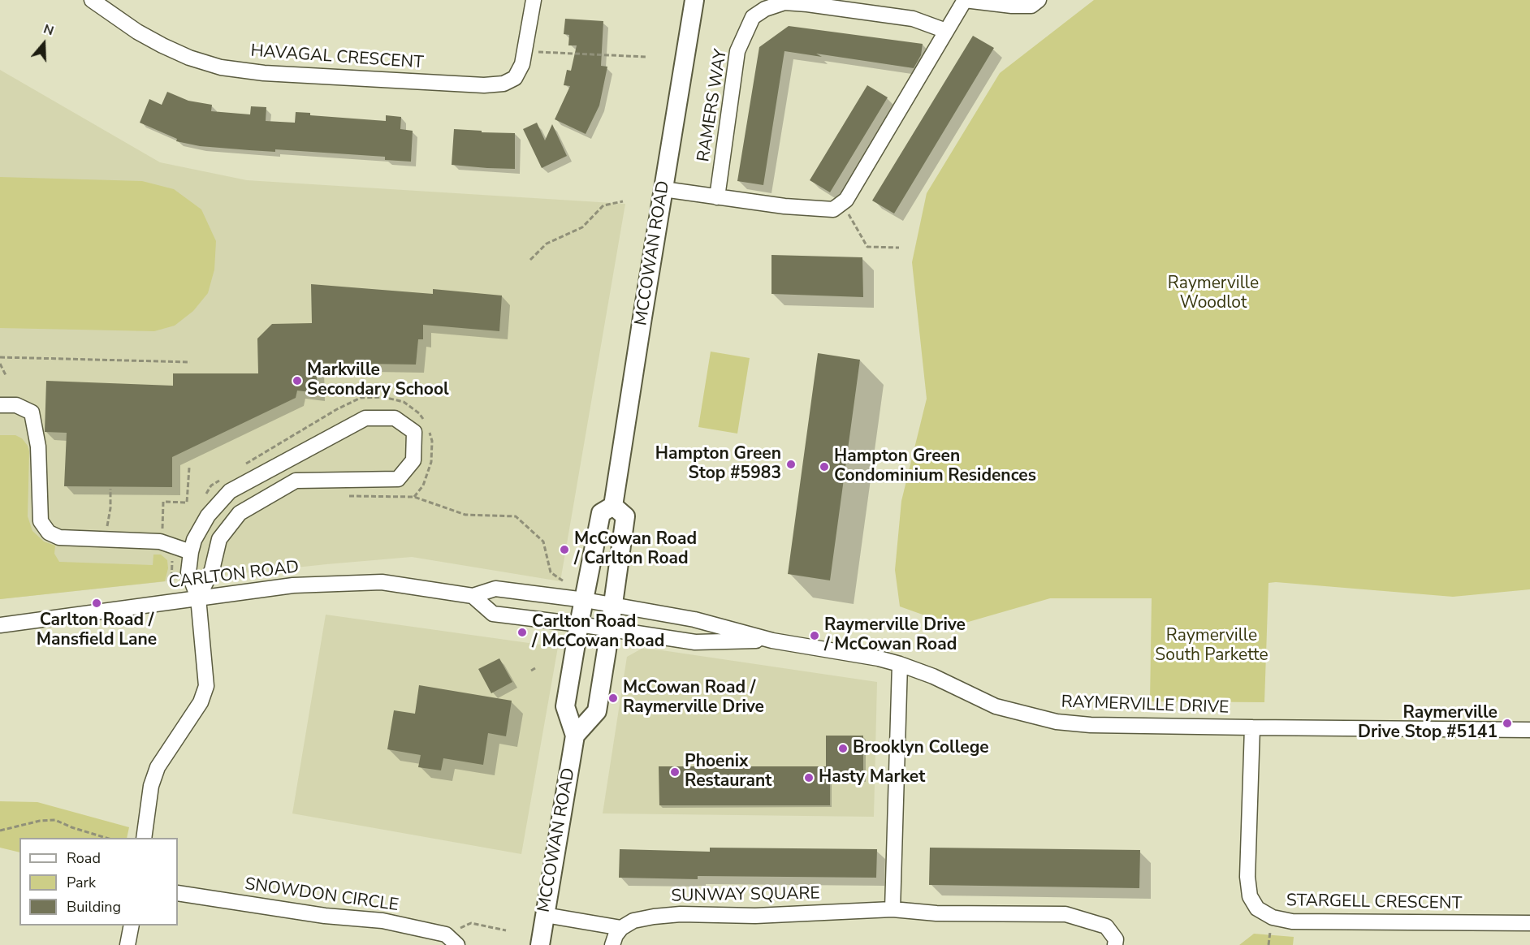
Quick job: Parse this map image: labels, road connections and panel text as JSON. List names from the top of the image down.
{
  "streets": {
    "main road": ["MCCOWAN ROAD"],
    "street": [
      "HAVAGAL CRESCENT",
      "RAMERS WAY",
      "CARLTON ROAD",
      "RAYMERVILLE DRIVE",
      "SNOWDON CIRCLE",
      "SUNWAY SQUARE",
      "STARGELL CRESCENT"
    ]
  },
  "crossings": [
    ["MCCOWAN ROAD", "CARLTON ROAD"],
    ["MCCOWAN ROAD", "RAYMERVILLE DRIVE"],
    ["CARLTON ROAD", "RAYMERVILLE DRIVE"],
    ["RAYMERVILLE DRIVE", "STARGELL CRESCENT"]
  ],
  "parks": ["Raymerville Woodlot", "Raymerville South Parkette"],
  "places": [
    "Markville Secondary School",
    "Hampton Green Stop #5983",
    "Hampton Green Condominium Residences",
    "McCowan Road / Carlton Road",
    "Carlton Road / Mansfield Lane",
    "Carlton Road / McCowan Road",
    "Raymerville Drive / McCowan Road",
    "McCowan Road / Raymerville Drive",
    "Raymerville Drive Stop #5141",
    "Brooklyn College",
    "Phoenix Restaurant",
    "Hasty Market"
  ],
  "legend": ["Road", "Park", "Building"],
  "north": "top"
}
